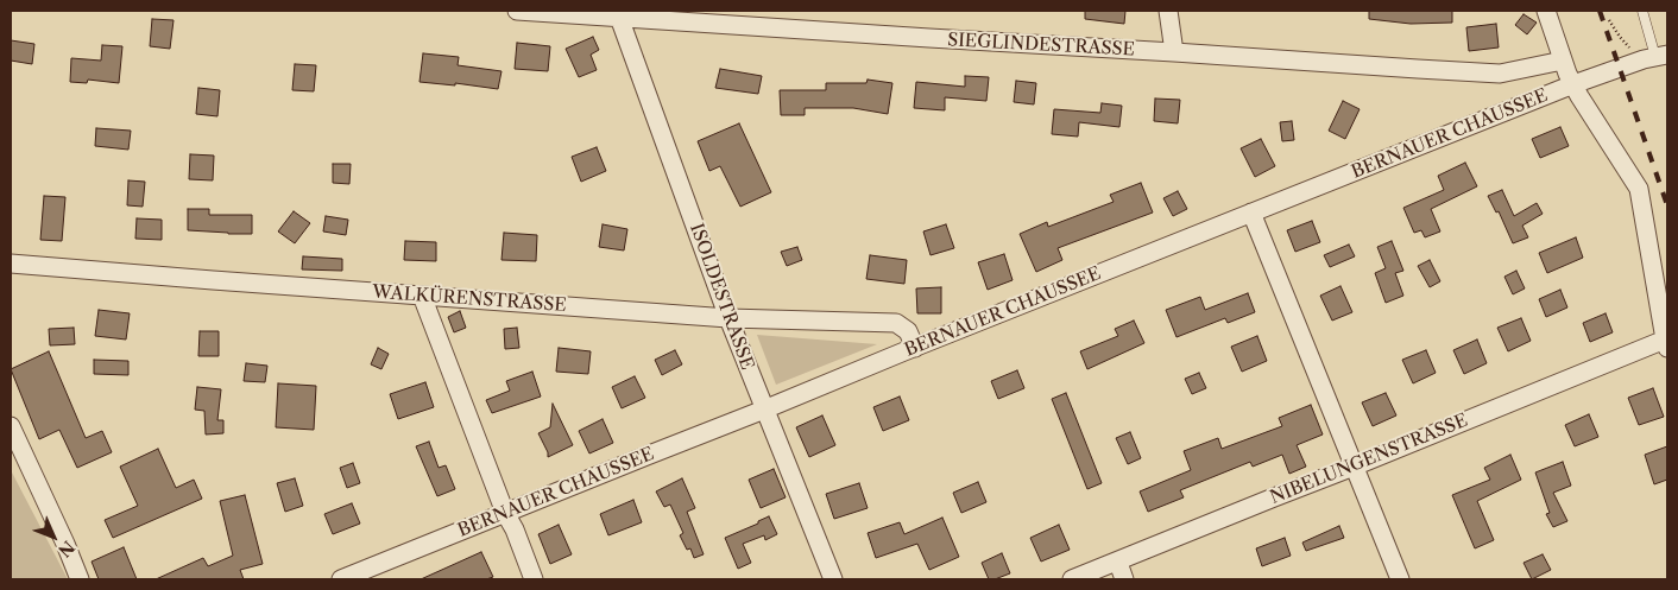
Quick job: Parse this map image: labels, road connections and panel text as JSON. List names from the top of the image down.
{
  "streets": {
    "street": [
      "SIEGLINDESTRASSE",
      "BERNAUER CHAUSSEE",
      "ISOLDESTRASSE",
      "WALKÜRENSTRASSE",
      "NIBELUNGENSTRASSE"
    ]
  },
  "crossings": [
    ["SIEGLINDESTRASSE", "ISOLDESTRASSE"],
    ["BERNAUER CHAUSSEE", "ISOLDESTRASSE"],
    ["BERNAUER CHAUSSEE", "WALKÜRENSTRASSE"],
    ["ISOLDESTRASSE", "WALKÜRENSTRASSE"]
  ],
  "north": "bottom right"
}
